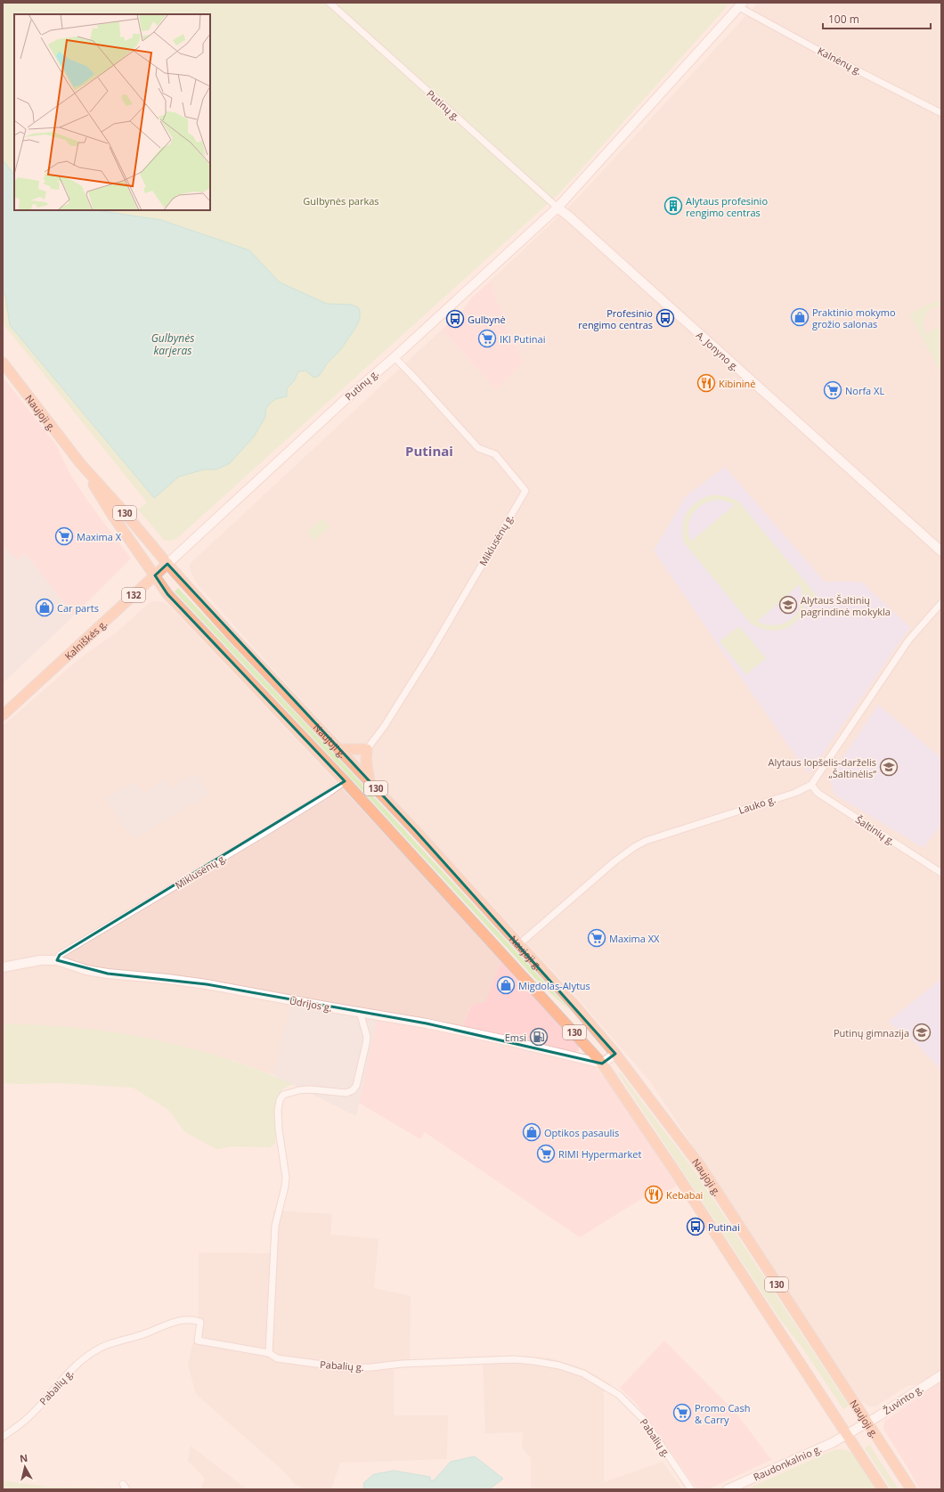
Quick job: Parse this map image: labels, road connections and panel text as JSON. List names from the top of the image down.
{
  "streets": {
    "main road": [
      "Putinų g.",
      "A. Jonyno g.",
      "Naujoji g.",
      "130",
      "132",
      "Kalniškės g.",
      "Ūdrijos g.",
      "Žuvinto g.",
      "Raudonkalnio g."
    ],
    "street": [
      "Kalnėnų g.",
      "Miklusėnų g.",
      "Lauko g.",
      "Šaltinių g.",
      "Pabalių g."
    ]
  },
  "crossings": [
    ["Kalnėnų g.", "Putinų g."],
    ["Putinų g.", "A. Jonyno g."],
    ["Putinų g.", "Naujoji g."],
    ["Putinų g.", "Miklusėnų g."],
    ["Putinų g.", "Kalniškės g."],
    ["Naujoji g.", "Miklusėnų g."],
    ["Naujoji g.", "Kalniškės g."],
    ["Naujoji g.", "Lauko g."],
    ["Naujoji g.", "Ūdrijos g."],
    ["Naujoji g.", "Žuvinto g."],
    ["Naujoji g.", "Raudonkalnio g."],
    ["Miklusėnų g.", "Ūdrijos g."],
    ["Lauko g.", "Šaltinių g."],
    ["Žuvinto g.", "Raudonkalnio g."]
  ],
  "districts": ["Putinai"],
  "water": ["Gulbynės karjeras"],
  "parks": ["Gulbynės parkas"],
  "places": {
    "building": ["Alytaus profesinio rengimo centras"],
    "shop": [
      "Praktinio mokymo grožio salonas",
      "Car parts",
      "Migdolas-Alytus",
      "Optikos pasaulis"
    ],
    "bus stop": ["Profesinio rengimo centras", "Gulbynė", "Putinai"],
    "supermarket": [
      "IKI Putinai",
      "Norfa XL",
      "Maxima X",
      "Maxima XX",
      "RIMI Hypermarket",
      "Promo Cash & Carry"
    ],
    "restaurant": ["Kibininė", "Kebabai"],
    "school or university": ["Alytaus Šaltinių pagrindinė mokykla", "Alytaus lopšelis-darželis „Šaltinėlis“", "Putinų gimnazija"],
    "fuel station": ["Emsi"]
  },
  "scale_bar": "100 m",
  "north": "top"
}
